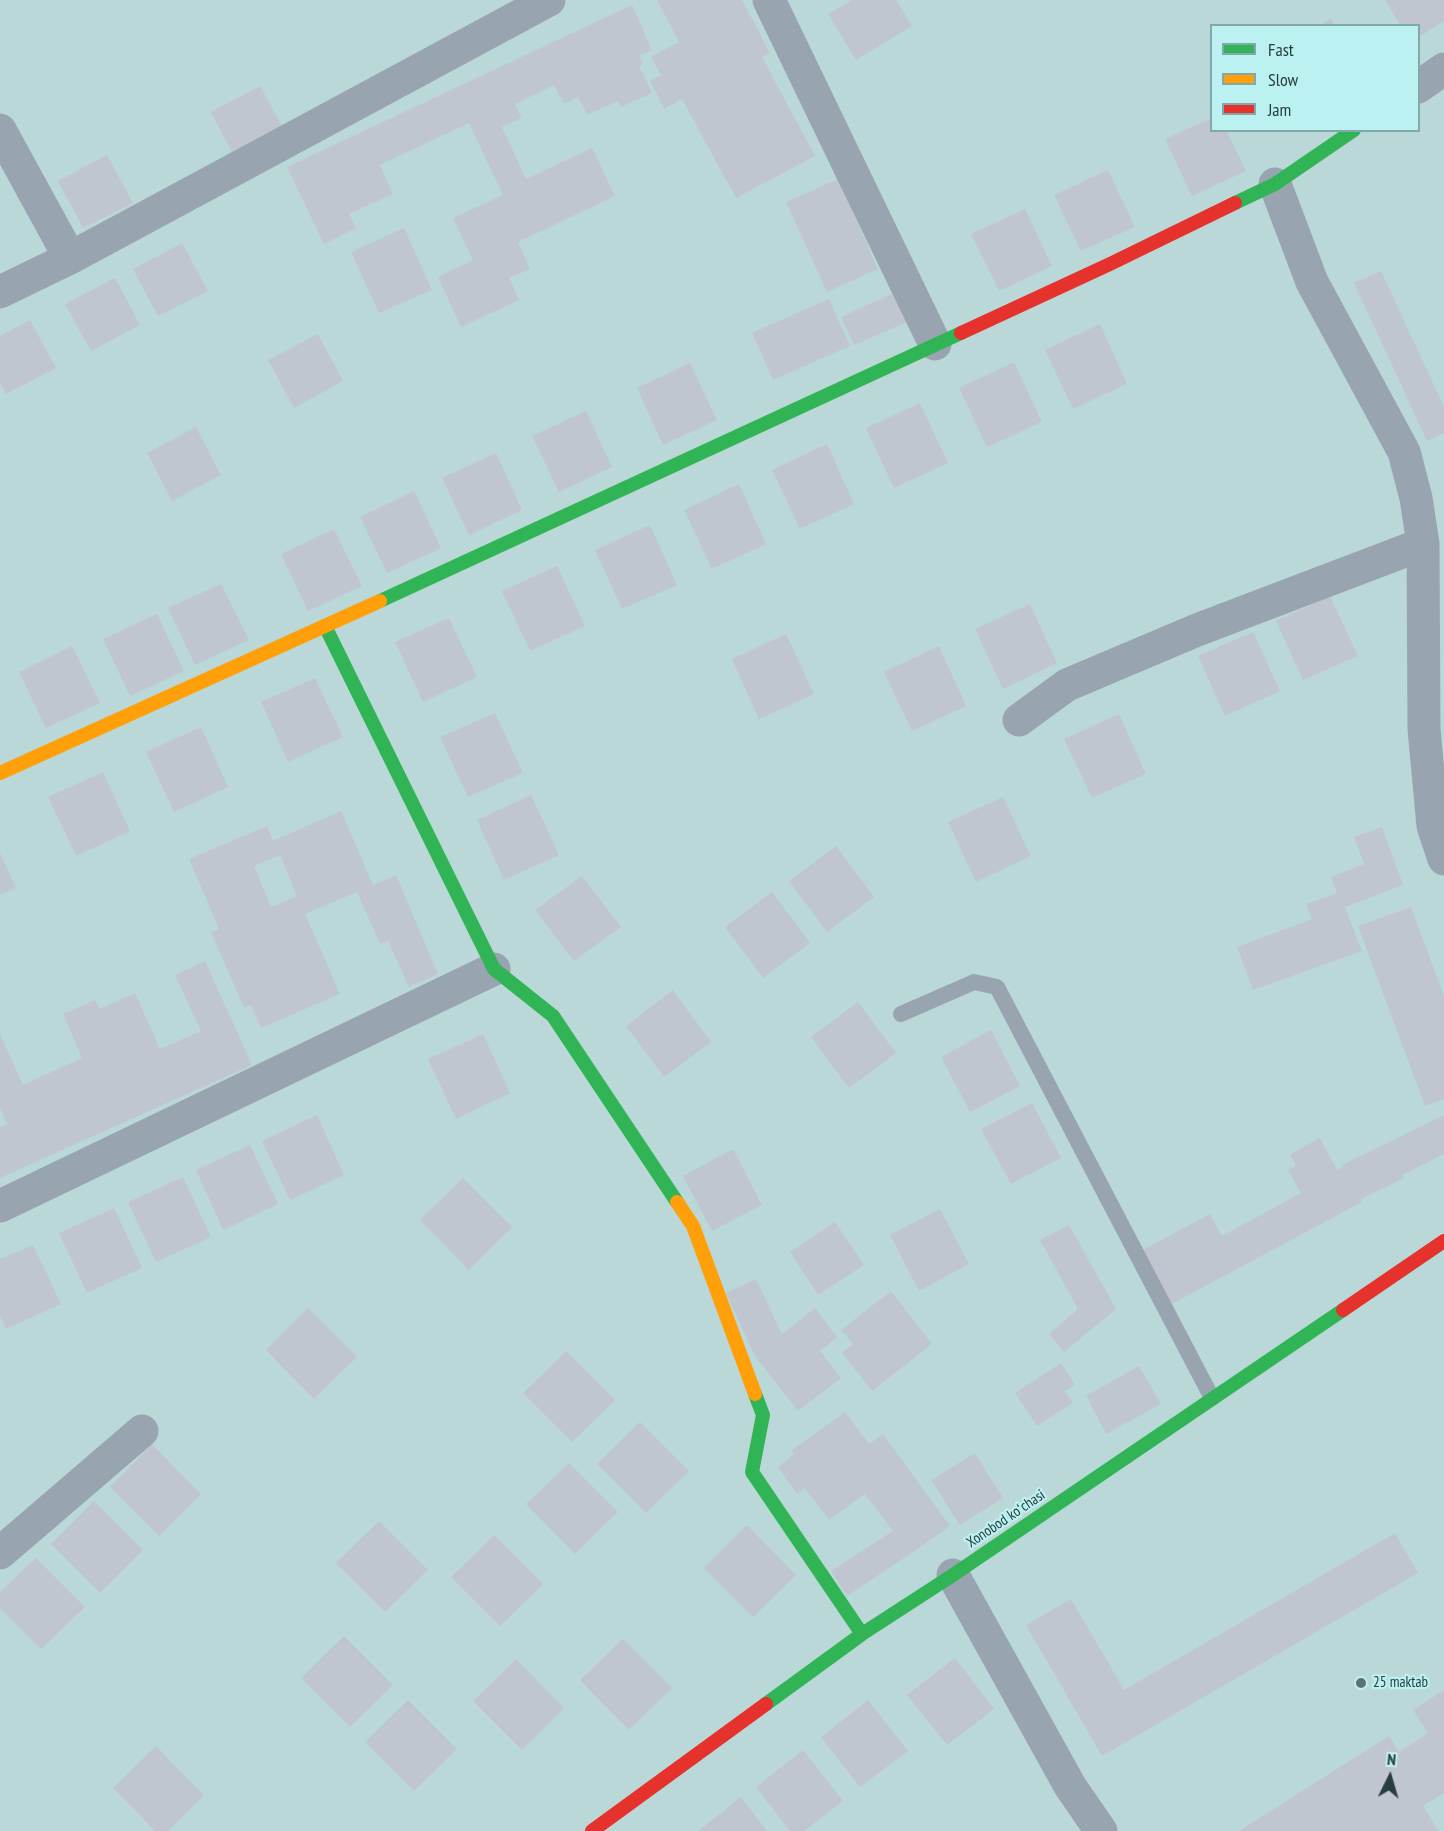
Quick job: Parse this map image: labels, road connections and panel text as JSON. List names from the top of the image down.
{
  "streets": {
    "street": ["Xonobod koʻchasi"]
  },
  "places": ["25 maktab"],
  "legend": ["Fast", "Slow", "Jam"],
  "north": "top"
}
